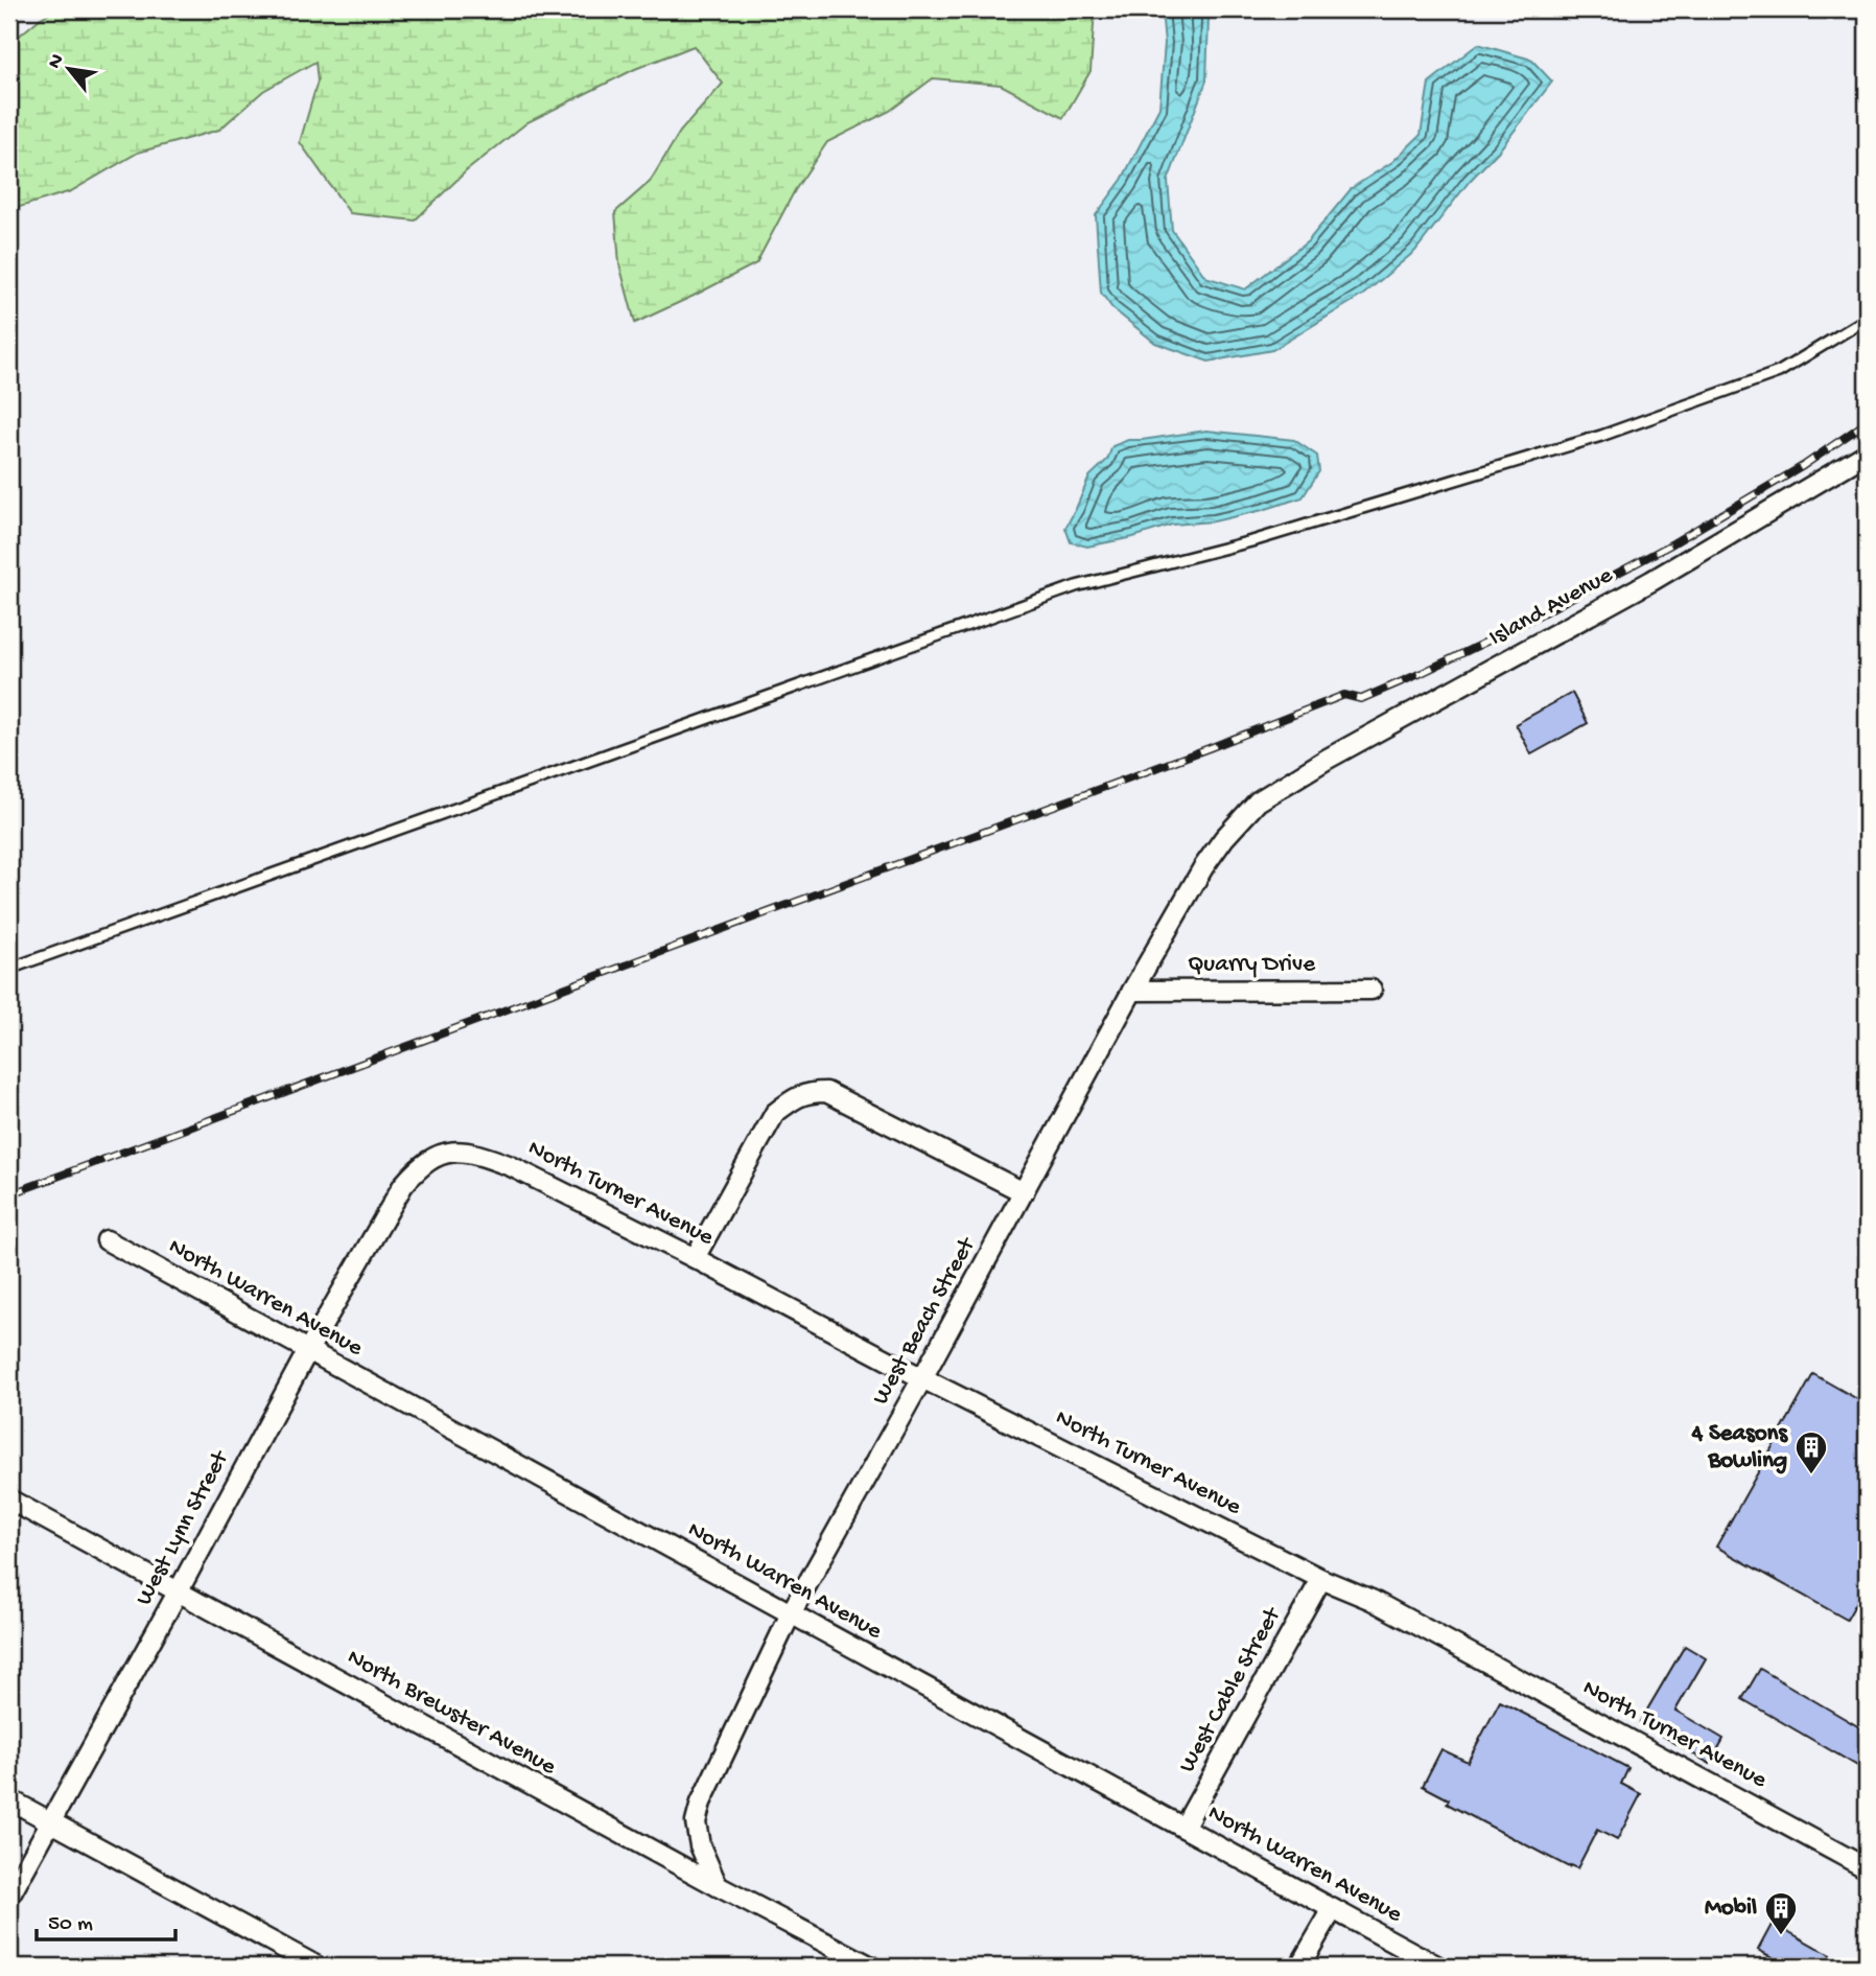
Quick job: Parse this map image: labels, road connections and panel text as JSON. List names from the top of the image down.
{
  "streets": {
    "street": [
      "Island Avenue",
      "Quarry Drive",
      "North Turner Avenue",
      "North Warren Avenue",
      "West Beach Street",
      "West Lynn Street",
      "West Cable Street",
      "North Brewster Avenue"
    ]
  },
  "crossings": [
    ["Island Avenue", "West Beach Street"],
    ["Quarry Drive", "West Beach Street"],
    ["North Turner Avenue", "West Beach Street"],
    ["North Turner Avenue", "West Lynn Street"],
    ["North Turner Avenue", "West Cable Street"],
    ["North Warren Avenue", "West Beach Street"],
    ["North Warren Avenue", "West Lynn Street"],
    ["North Warren Avenue", "West Cable Street"],
    ["West Beach Street", "North Brewster Avenue"],
    ["West Lynn Street", "North Brewster Avenue"]
  ],
  "places": {
    "building": ["4 Seasons Bowling", "Mobil"]
  },
  "scale_bar": "50 m",
  "north": "top left"
}
